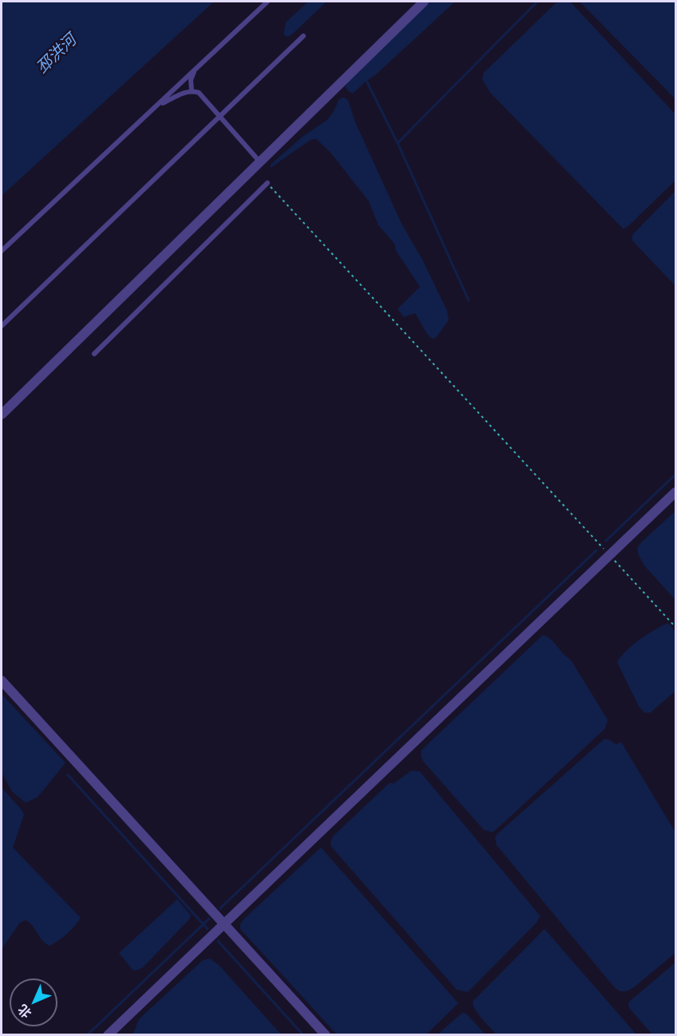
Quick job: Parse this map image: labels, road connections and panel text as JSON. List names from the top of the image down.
{
  "water": ["邳洪河"],
  "north": "bottom left"
}
